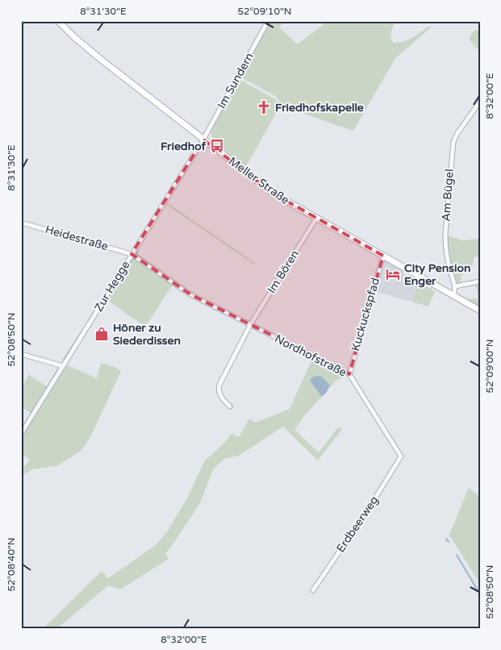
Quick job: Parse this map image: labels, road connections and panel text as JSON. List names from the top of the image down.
{
  "streets": {
    "main road": ["Meller Straße"],
    "street": [
      "Im Sundern",
      "Am Bügel",
      "Heidestraße",
      "Im Bören",
      "Zur Hegge",
      "Kuckuckspfad",
      "Nordhofstraße",
      "Erdbeerweg"
    ]
  },
  "crossings": [
    ["Im Sundern", "Meller Straße"],
    ["Im Sundern", "Zur Hegge"],
    ["Meller Straße", "Am Bügel"],
    ["Meller Straße", "Im Bören"],
    ["Meller Straße", "Zur Hegge"],
    ["Meller Straße", "Kuckuckspfad"],
    ["Heidestraße", "Zur Hegge"],
    ["Heidestraße", "Nordhofstraße"],
    ["Im Bören", "Nordhofstraße"],
    ["Zur Hegge", "Nordhofstraße"],
    ["Kuckuckspfad", "Nordhofstraße"],
    ["Nordhofstraße", "Erdbeerweg"]
  ],
  "places": {
    "church": ["Friedhofskapelle"],
    "bus stop": ["Friedhof"],
    "hotel": ["City Pension Enger"],
    "shop": ["Höner zu Siederdissen"]
  },
  "coordinates": [
    "8°31'30\"E",
    "52°09'10\"N",
    "8°32'00\"E",
    "52°08'50\"N",
    "52°09'00\"N",
    "52°08'40\"N"
  ]
}
